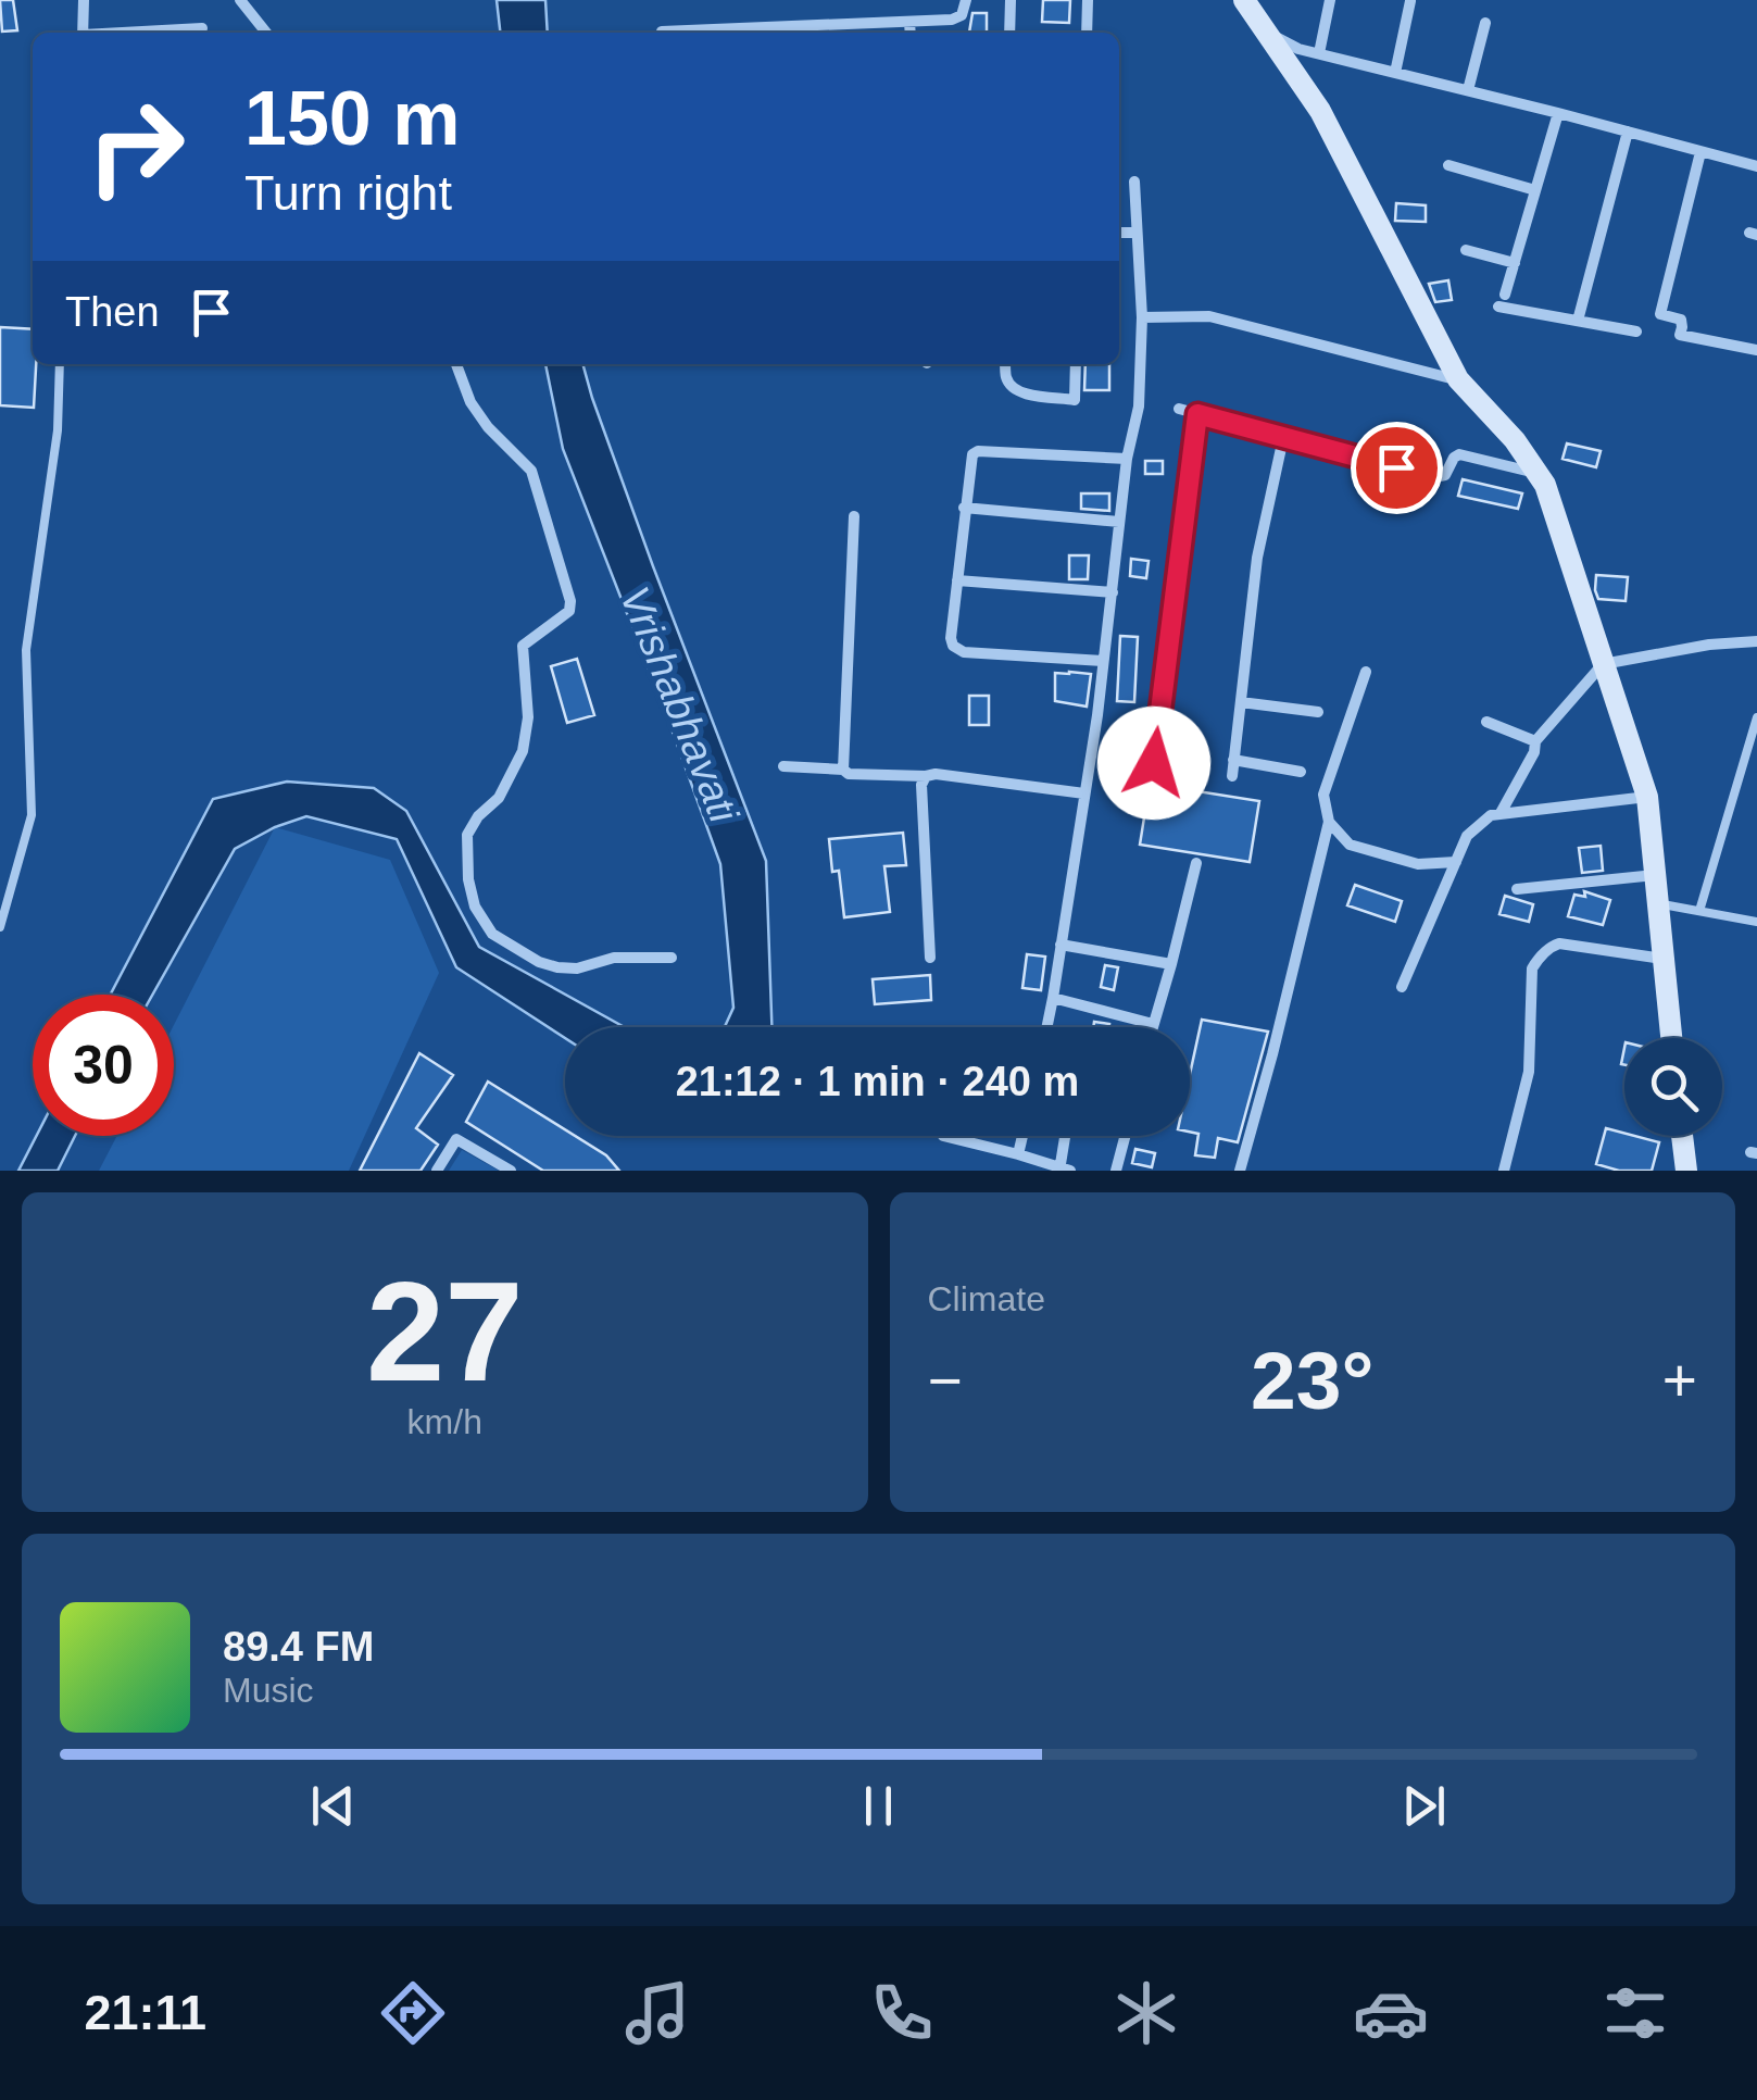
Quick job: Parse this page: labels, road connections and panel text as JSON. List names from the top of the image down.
{
  "water": ["Vrishabhavati"],
  "page": {
    "turn": ["150 m", "Turn right"],
    "then": "Then",
    "limit": "30",
    "trip": "21:12 · 1 min · 240 m",
    "tile": [
      ["27", "km/h"],
      "Climate"
    ],
    "heat": ["−", "23°", "+"],
    "song": ["89.4 FM", "Music"],
    "tabs": "21:11"
  }
}
